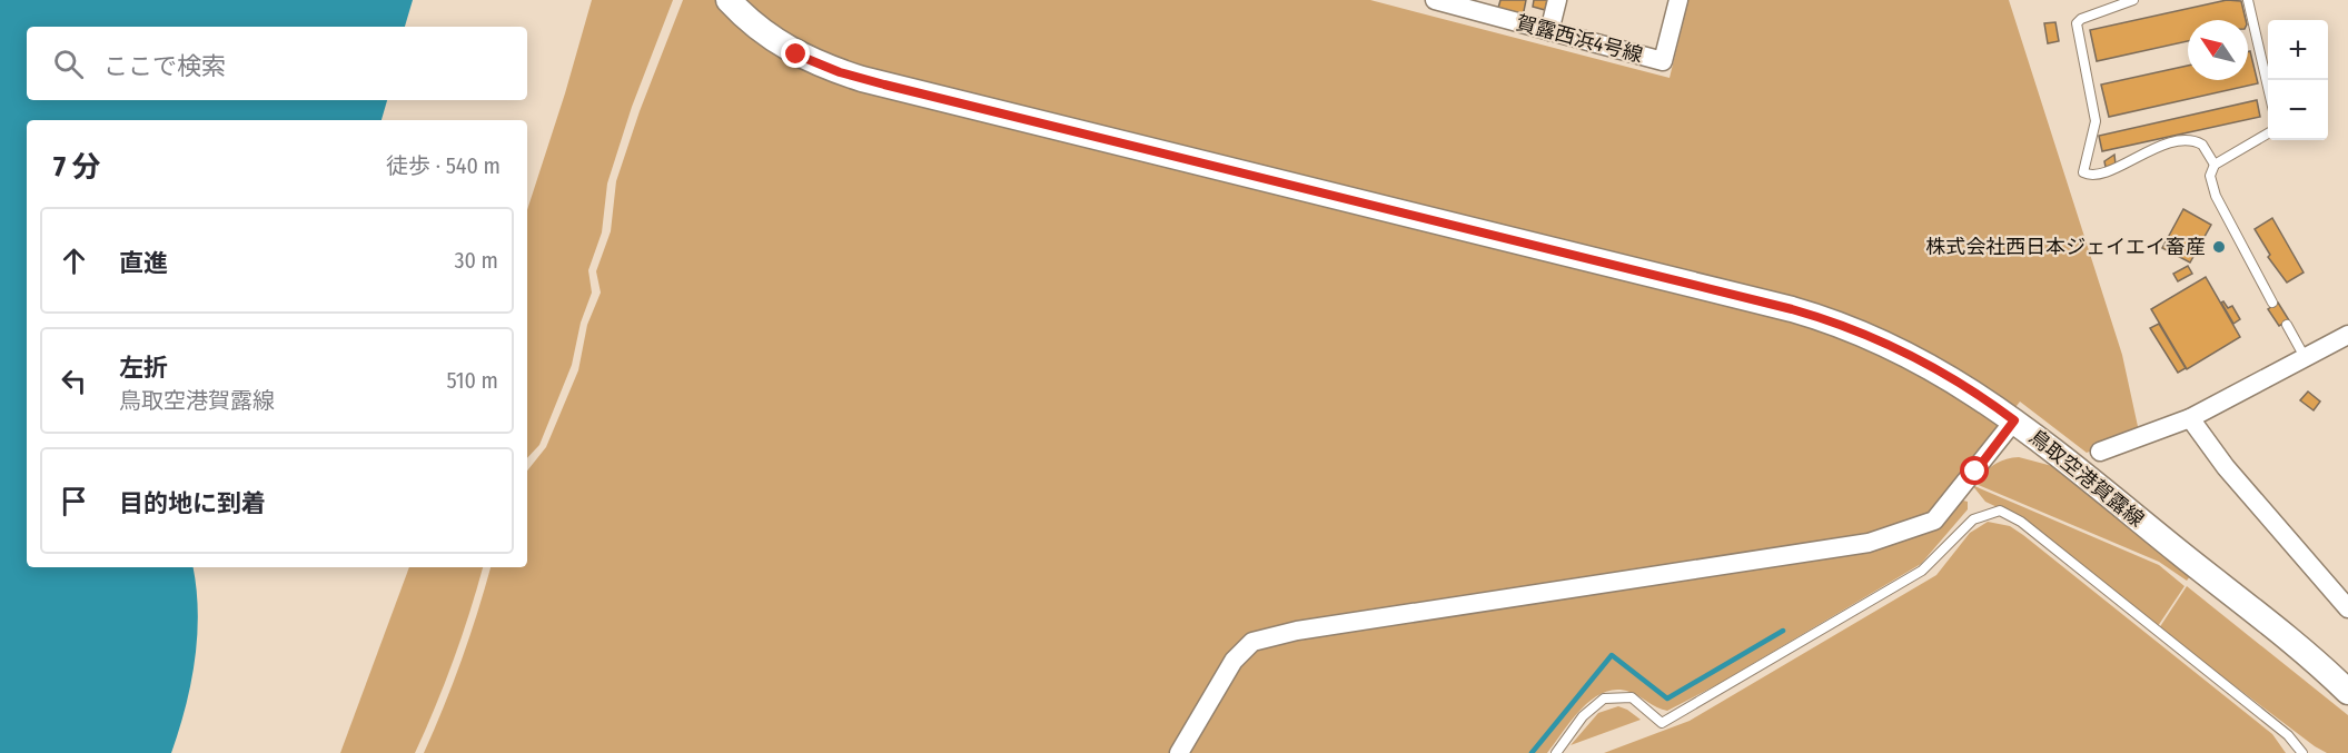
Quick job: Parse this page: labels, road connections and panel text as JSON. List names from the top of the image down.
{
  "streets": {
    "main road": ["鳥取空港賀露線"],
    "street": ["賀露西浜4号線"]
  },
  "places": ["株式会社西日本ジェイエイ畜産"],
  "north": "top left",
  "page": {
    "map_buttons": ["+", "−"],
    "search": "ここで検索",
    "heading": ["7 分", "徒歩 · 540 m"],
    "list": [
      ["直進", "30 m"],
      ["左折", "鳥取空港賀露線", "510 m"],
      "目的地に到着"
    ]
  }
}
